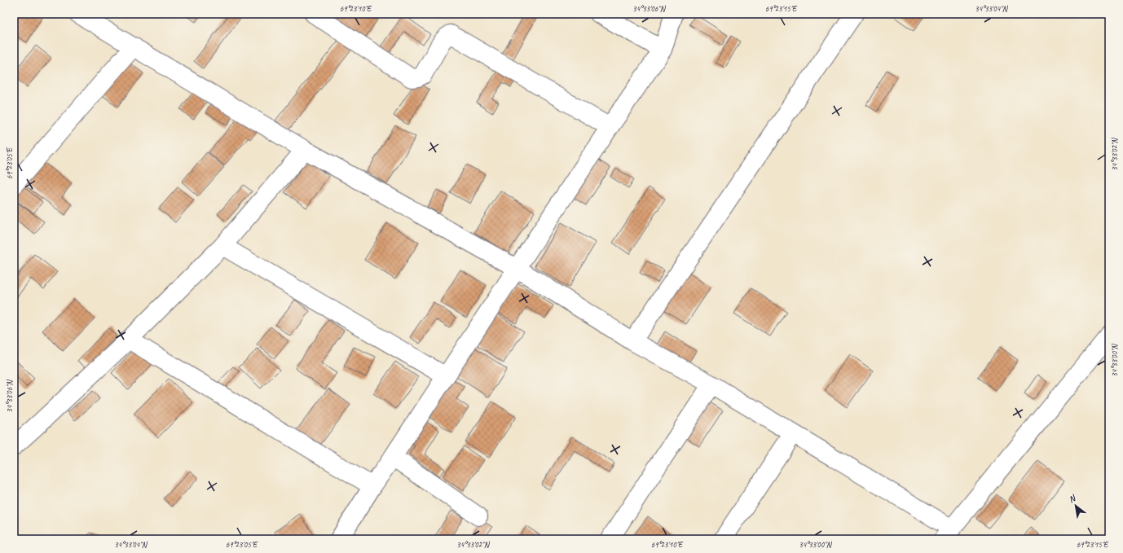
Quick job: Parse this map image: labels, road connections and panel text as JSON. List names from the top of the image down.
{
  "north": "top left",
  "coordinates": [
    "69°23'10\"E",
    "34°33'06\"N",
    "69°23'15\"E",
    "34°33'04\"N",
    "34°33'02\"N",
    "69°23'05\"E",
    "34°33'00\"N"
  ]
}
